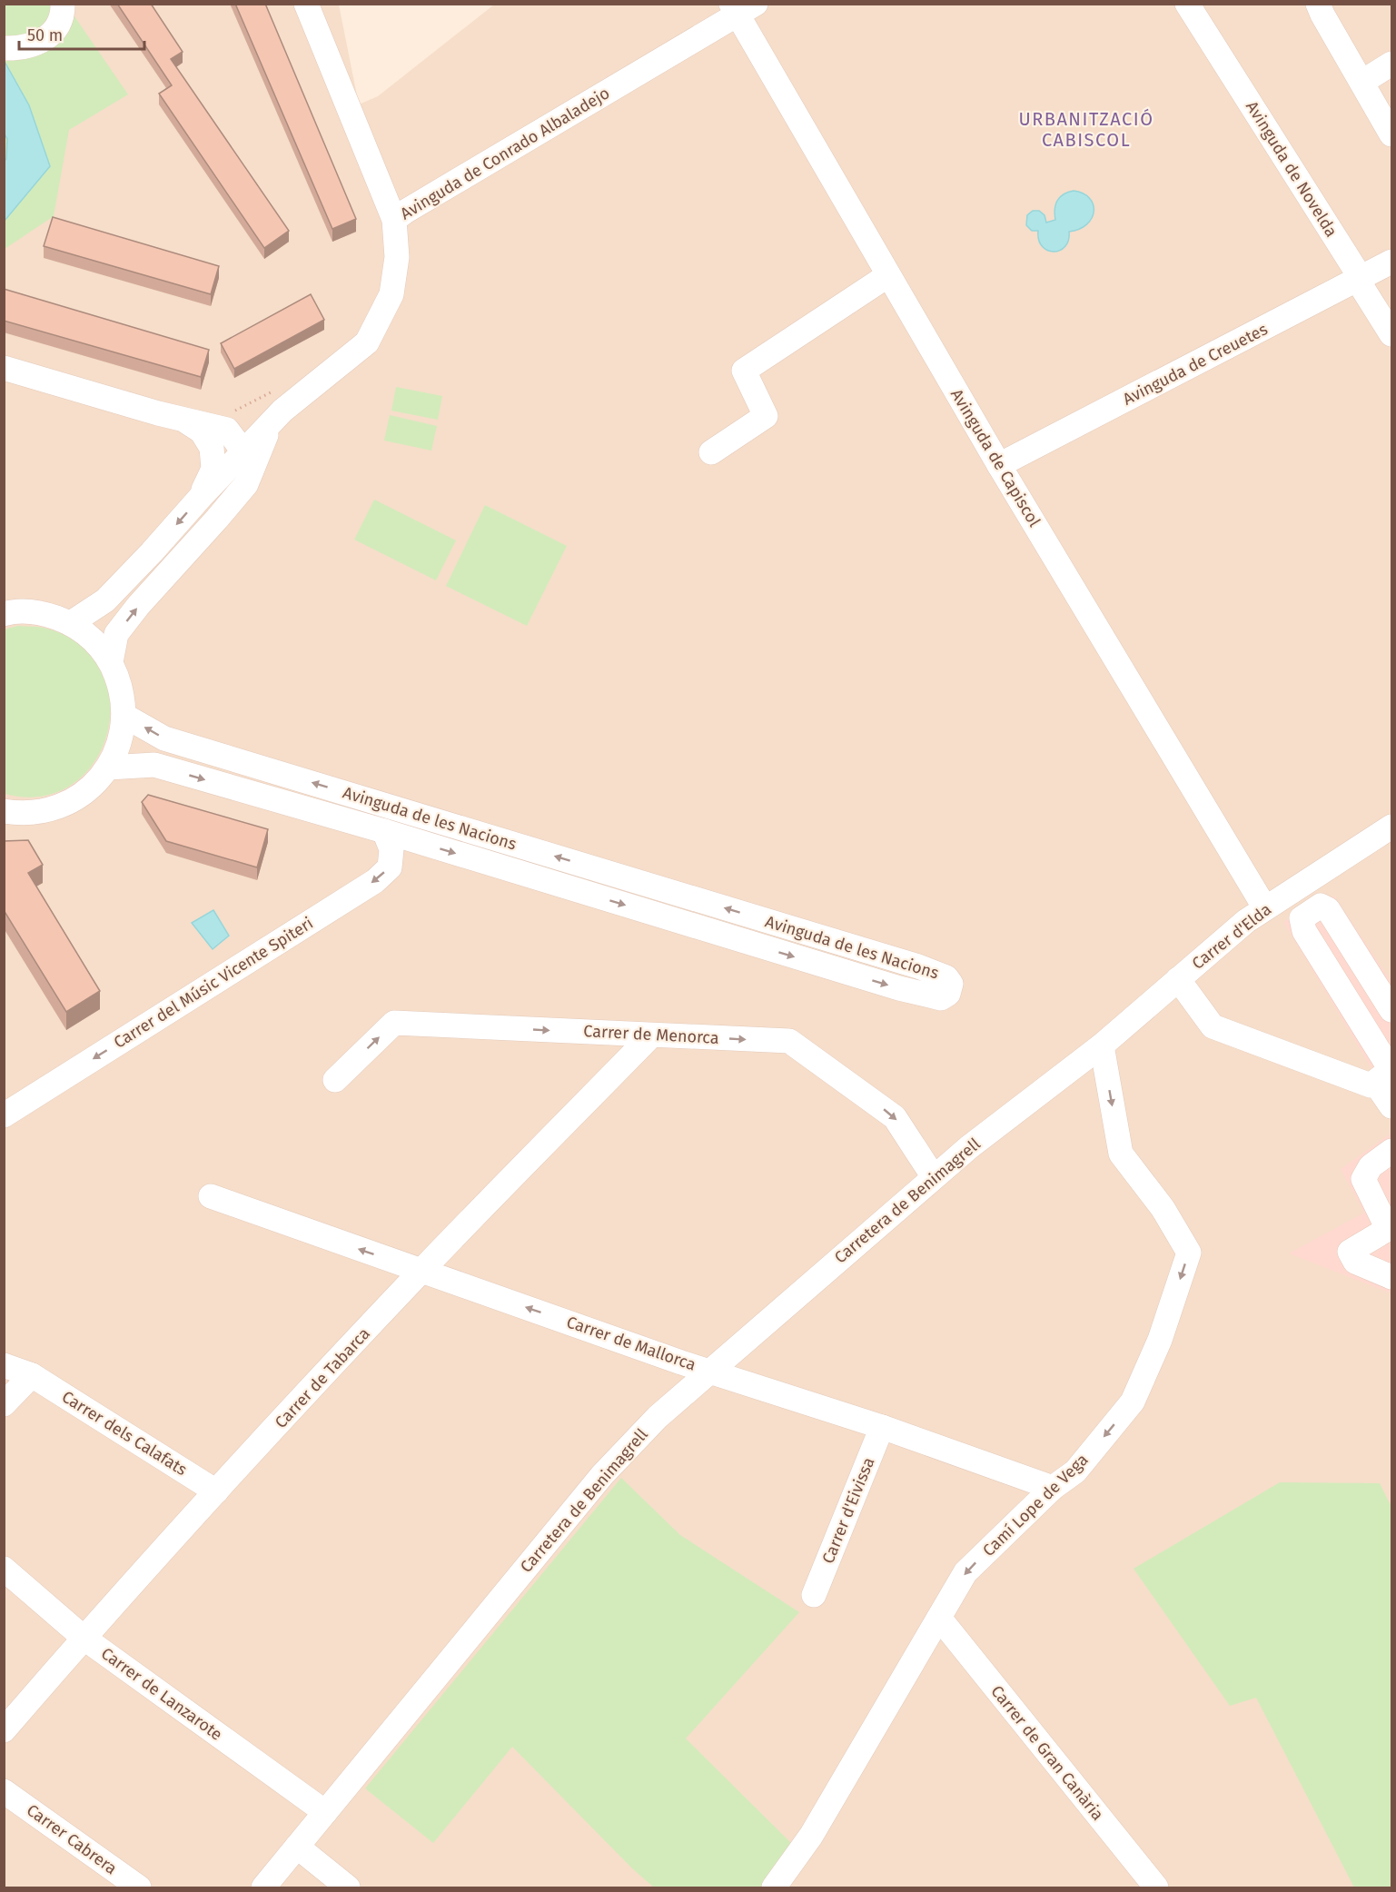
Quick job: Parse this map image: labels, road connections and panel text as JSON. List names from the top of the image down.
{
  "streets": {
    "street": [
      "Avinguda de Conrado Albaladejo",
      "Avinguda de Novelda",
      "Avinguda de Creuetes",
      "Avinguda de Capiscol",
      "Avinguda de les Nacions",
      "Carrer d'Elda",
      "Carrer del Músic Vicente Spiteri",
      "Carrer de Menorca",
      "Carretera de Benimagrell",
      "Carrer de Mallorca",
      "Carrer de Tabarca",
      "Carrer dels Calafats",
      "Camí Lope de Vega",
      "Carrer d'Eivissa",
      "Carrer de Lanzarote",
      "Carrer de Gran Canària",
      "Carrer Cabrera"
    ]
  },
  "crossings": [
    ["Avinguda de Conrado Albaladejo", "Avinguda de Capiscol"],
    ["Avinguda de Novelda", "Avinguda de Creuetes"],
    ["Avinguda de Creuetes", "Avinguda de Capiscol"],
    ["Avinguda de Capiscol", "Carrer d'Elda"],
    ["Avinguda de les Nacions", "Carrer del Músic Vicente Spiteri"],
    ["Carrer d'Elda", "Carretera de Benimagrell"],
    ["Carrer d'Elda", "Camí Lope de Vega"],
    ["Carrer de Menorca", "Carretera de Benimagrell"],
    ["Carrer de Menorca", "Carrer de Tabarca"],
    ["Carretera de Benimagrell", "Carrer de Mallorca"],
    ["Carretera de Benimagrell", "Carrer de Lanzarote"],
    ["Carrer de Mallorca", "Carrer de Tabarca"],
    ["Carrer de Mallorca", "Camí Lope de Vega"],
    ["Carrer de Mallorca", "Carrer d'Eivissa"],
    ["Carrer de Tabarca", "Carrer dels Calafats"],
    ["Carrer de Tabarca", "Carrer de Lanzarote"],
    ["Camí Lope de Vega", "Carrer de Gran Canària"]
  ],
  "one_way": [
    "Carrer del Músic Vicente Spiteri",
    "Carrer de Menorca",
    "Carrer de Mallorca",
    "Camí Lope de Vega"
  ],
  "districts": ["URBANITZACIÓ CABISCOL"],
  "scale_bar": "50 m"
}
